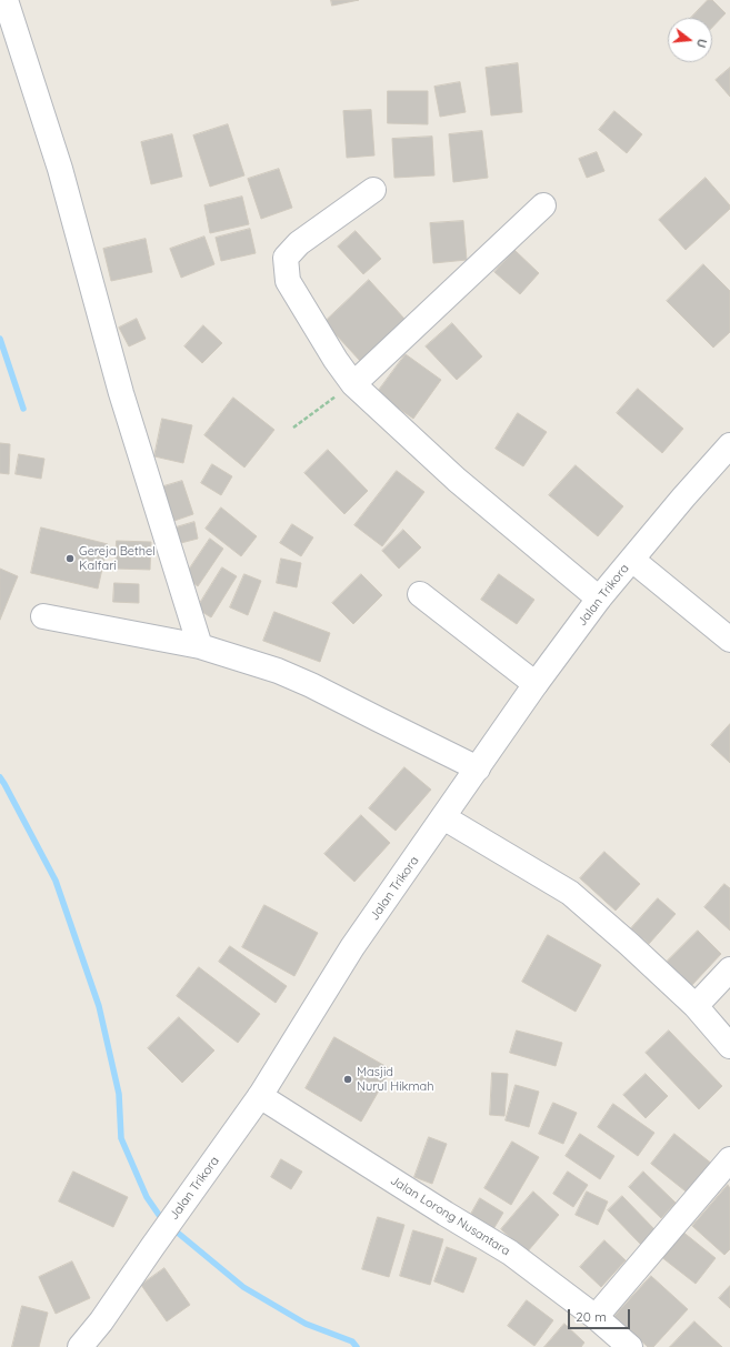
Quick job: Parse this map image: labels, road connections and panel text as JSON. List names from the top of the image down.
{
  "streets": {
    "street": ["Jalan Trikora", "Jalan Lorong Nusantara"]
  },
  "crossings": [
    ["Jalan Trikora", "Jalan Lorong Nusantara"]
  ],
  "places": ["Gereja Bethel Kalfari", "Masjid Nurul Hikmah"],
  "scale_bar": "20 m",
  "north": "right"
}
